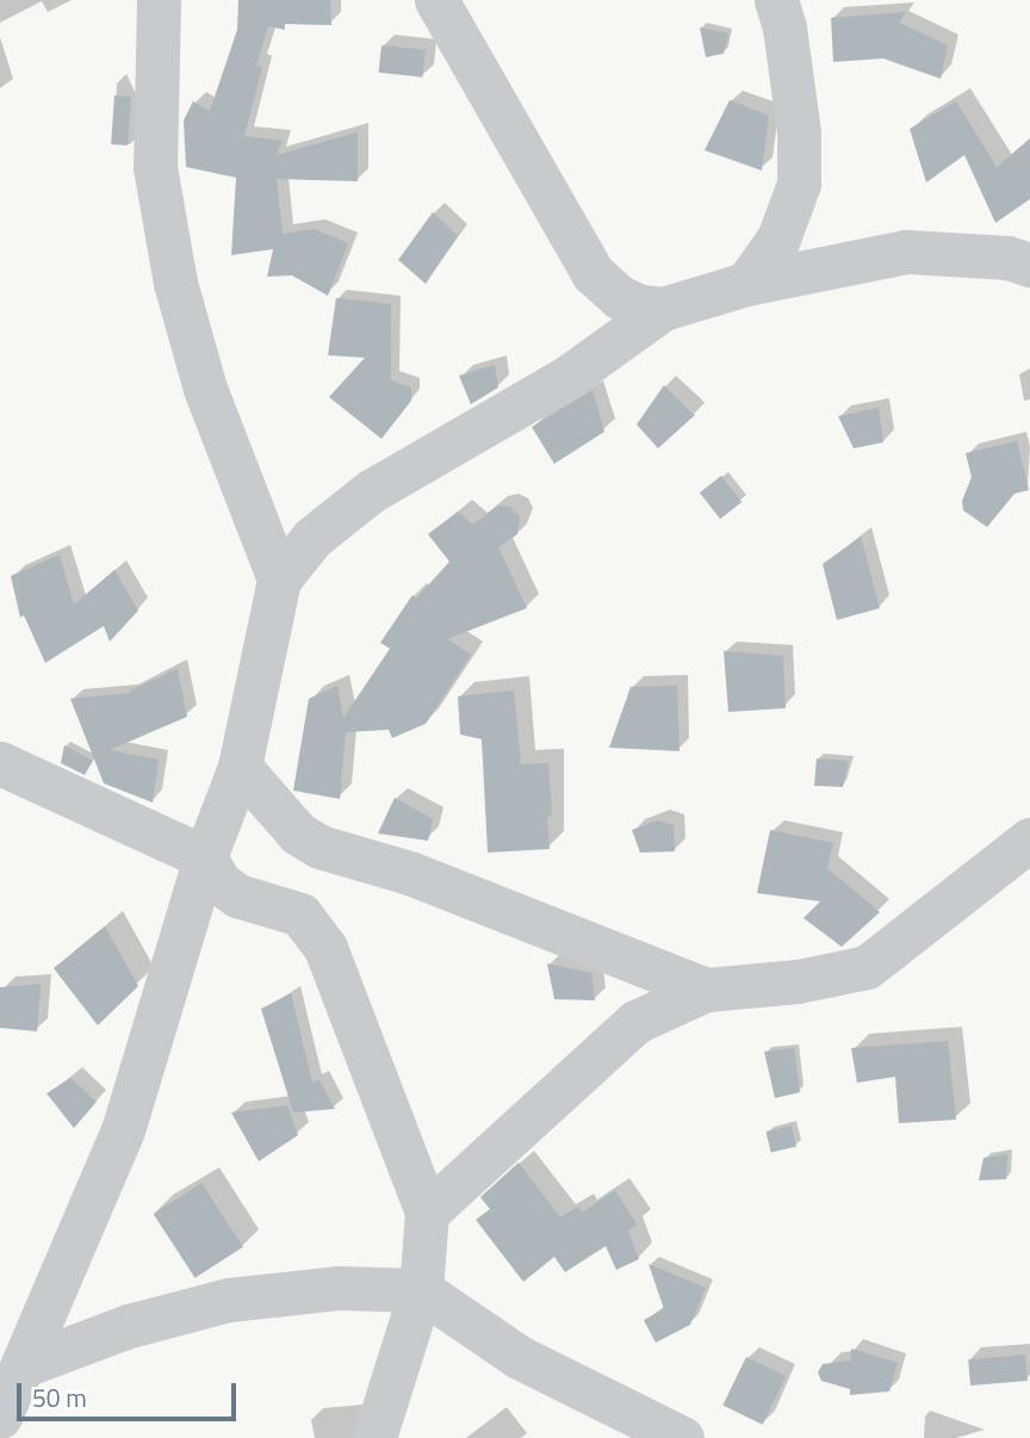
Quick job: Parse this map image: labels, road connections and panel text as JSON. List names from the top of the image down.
{
  "scale_bar": "50 m"
}
